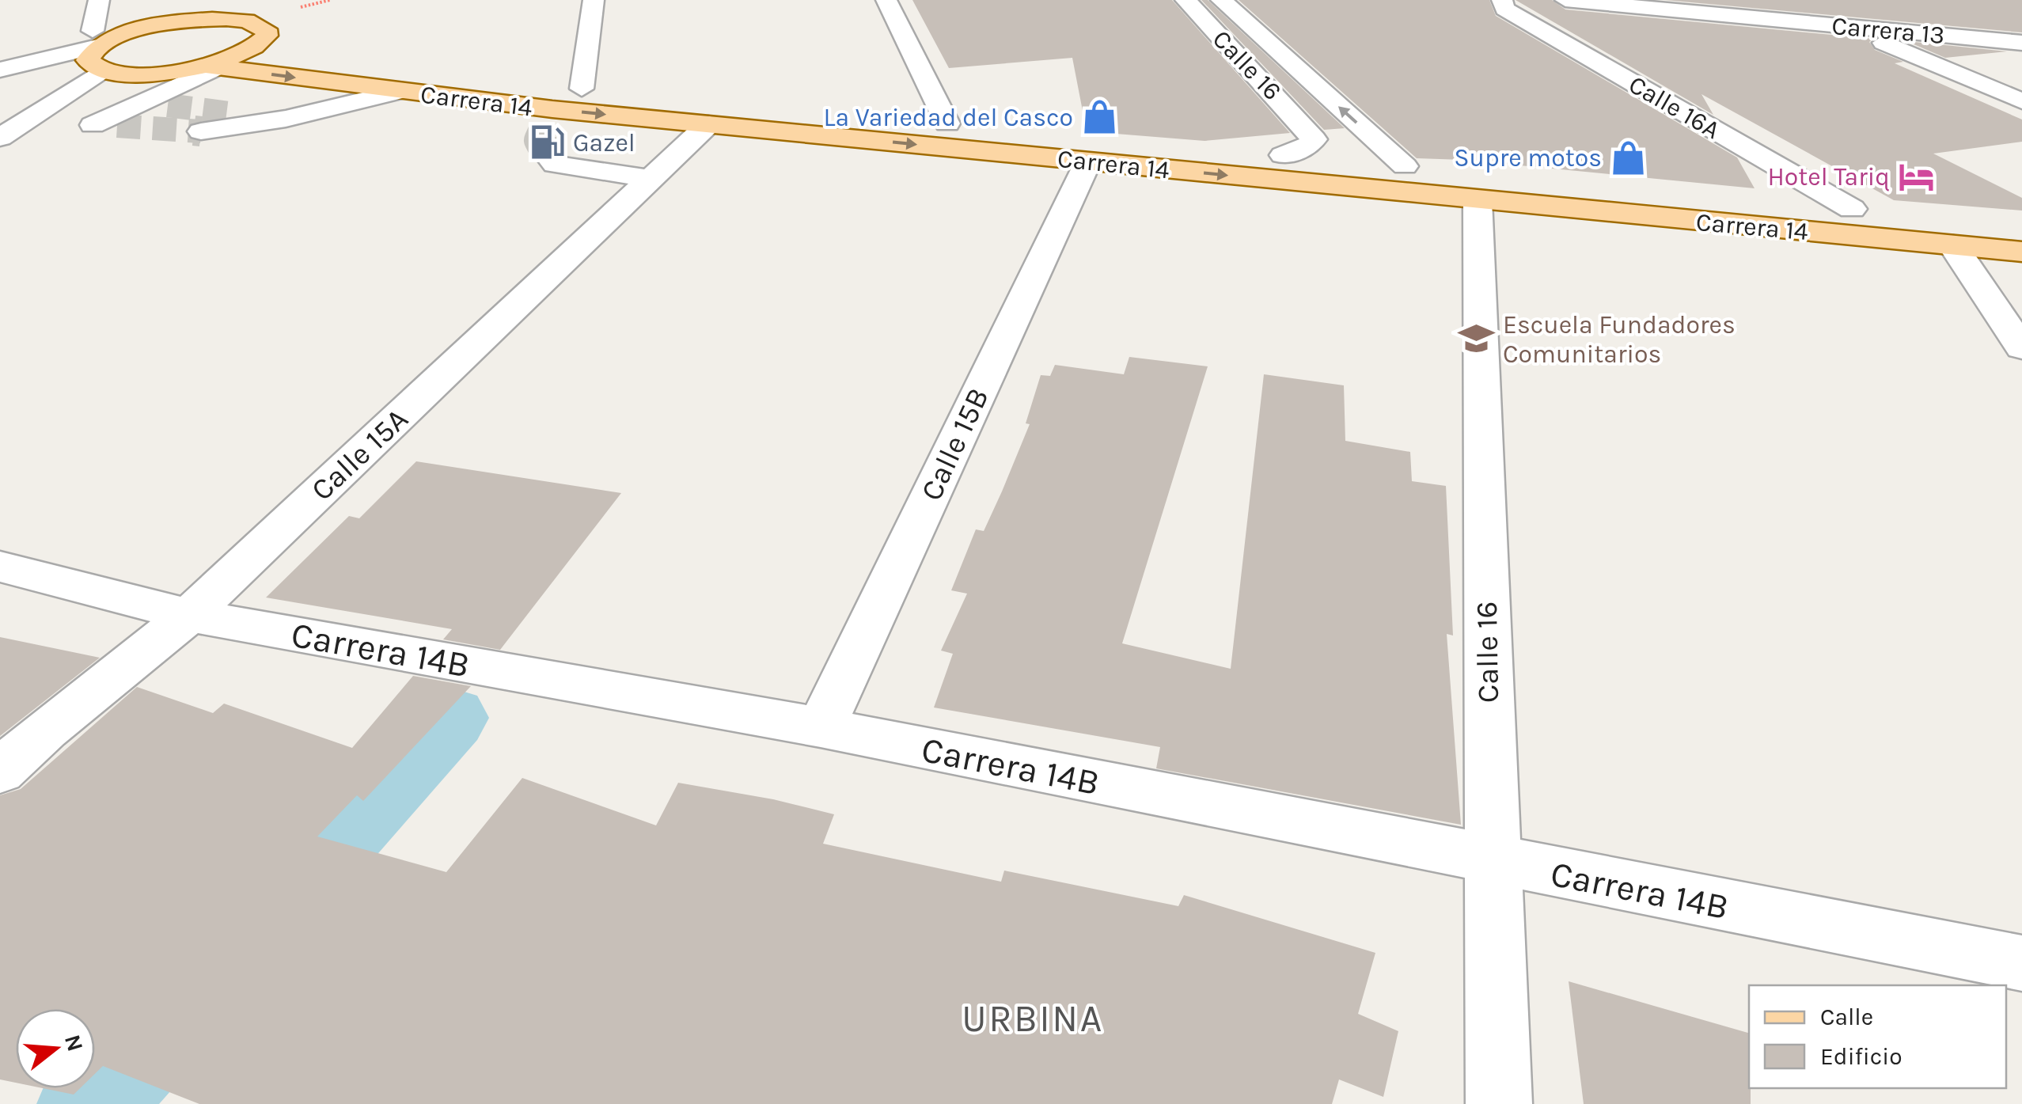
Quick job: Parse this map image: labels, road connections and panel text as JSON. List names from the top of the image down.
{
  "streets": {
    "main road": ["Carrera 14"],
    "street": [
      "Carrera 13",
      "Calle 16",
      "Calle 16A",
      "Calle 15B",
      "Calle 15A",
      "Carrera 14B"
    ]
  },
  "crossings": [
    ["Calle 16", "Carrera 14"],
    ["Calle 16", "Carrera 14B"],
    ["Carrera 14", "Calle 16A"],
    ["Carrera 14", "Calle 15B"],
    ["Carrera 14", "Calle 15A"],
    ["Calle 15B", "Carrera 14B"],
    ["Calle 15A", "Carrera 14B"]
  ],
  "districts": ["URBINA"],
  "places": {
    "shop": ["La Variedad del Casco", "Supre motos"],
    "fuel station": ["Gazel"],
    "hotel": ["Hotel Tariq"],
    "school or university": ["Escuela Fundadores Comunitarios"]
  },
  "legend": ["Calle", "Edificio"],
  "north": "right"
}
